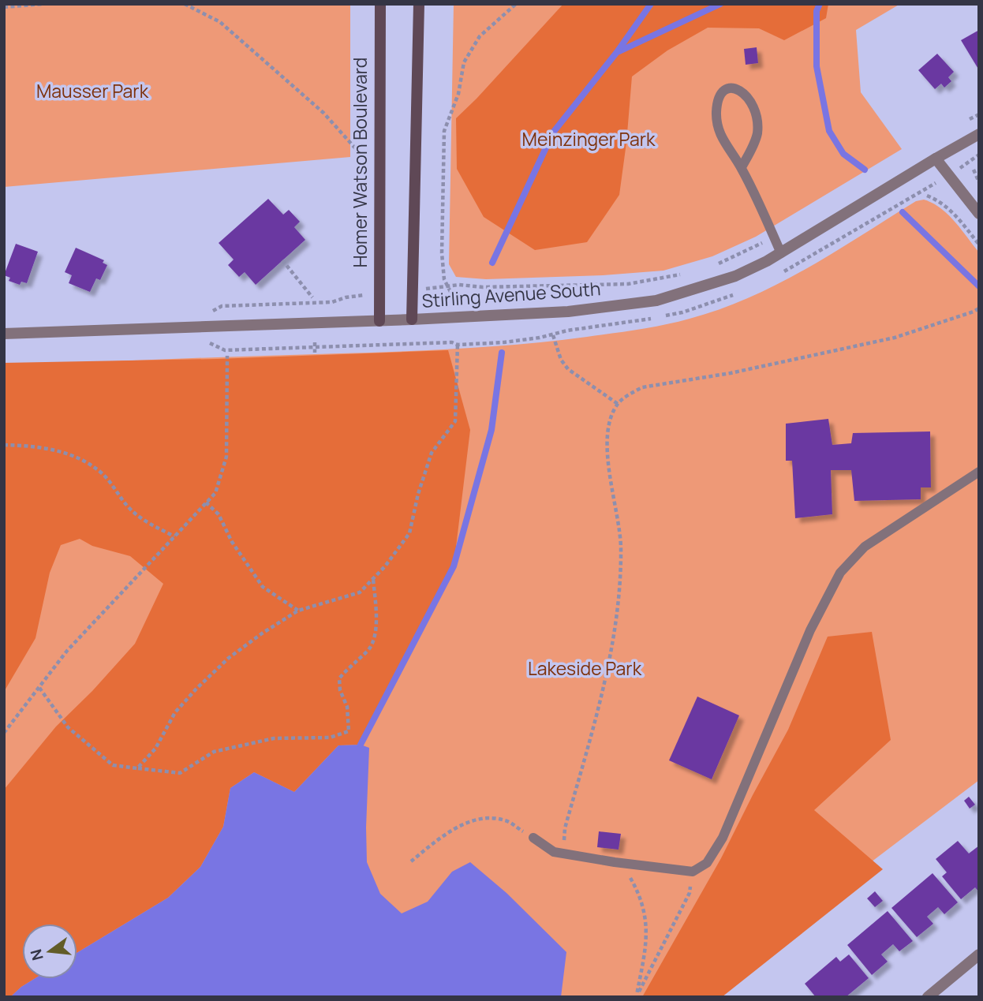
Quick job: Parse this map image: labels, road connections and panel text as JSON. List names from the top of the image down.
{
  "streets": {
    "main road": ["Homer Watson Boulevard"],
    "street": ["Stirling Avenue South"]
  },
  "crossings": [
    ["Homer Watson Boulevard", "Stirling Avenue South"]
  ],
  "parks": ["Mausser Park", "Meinzinger Park", "Lakeside Park"],
  "north": "left"
}
